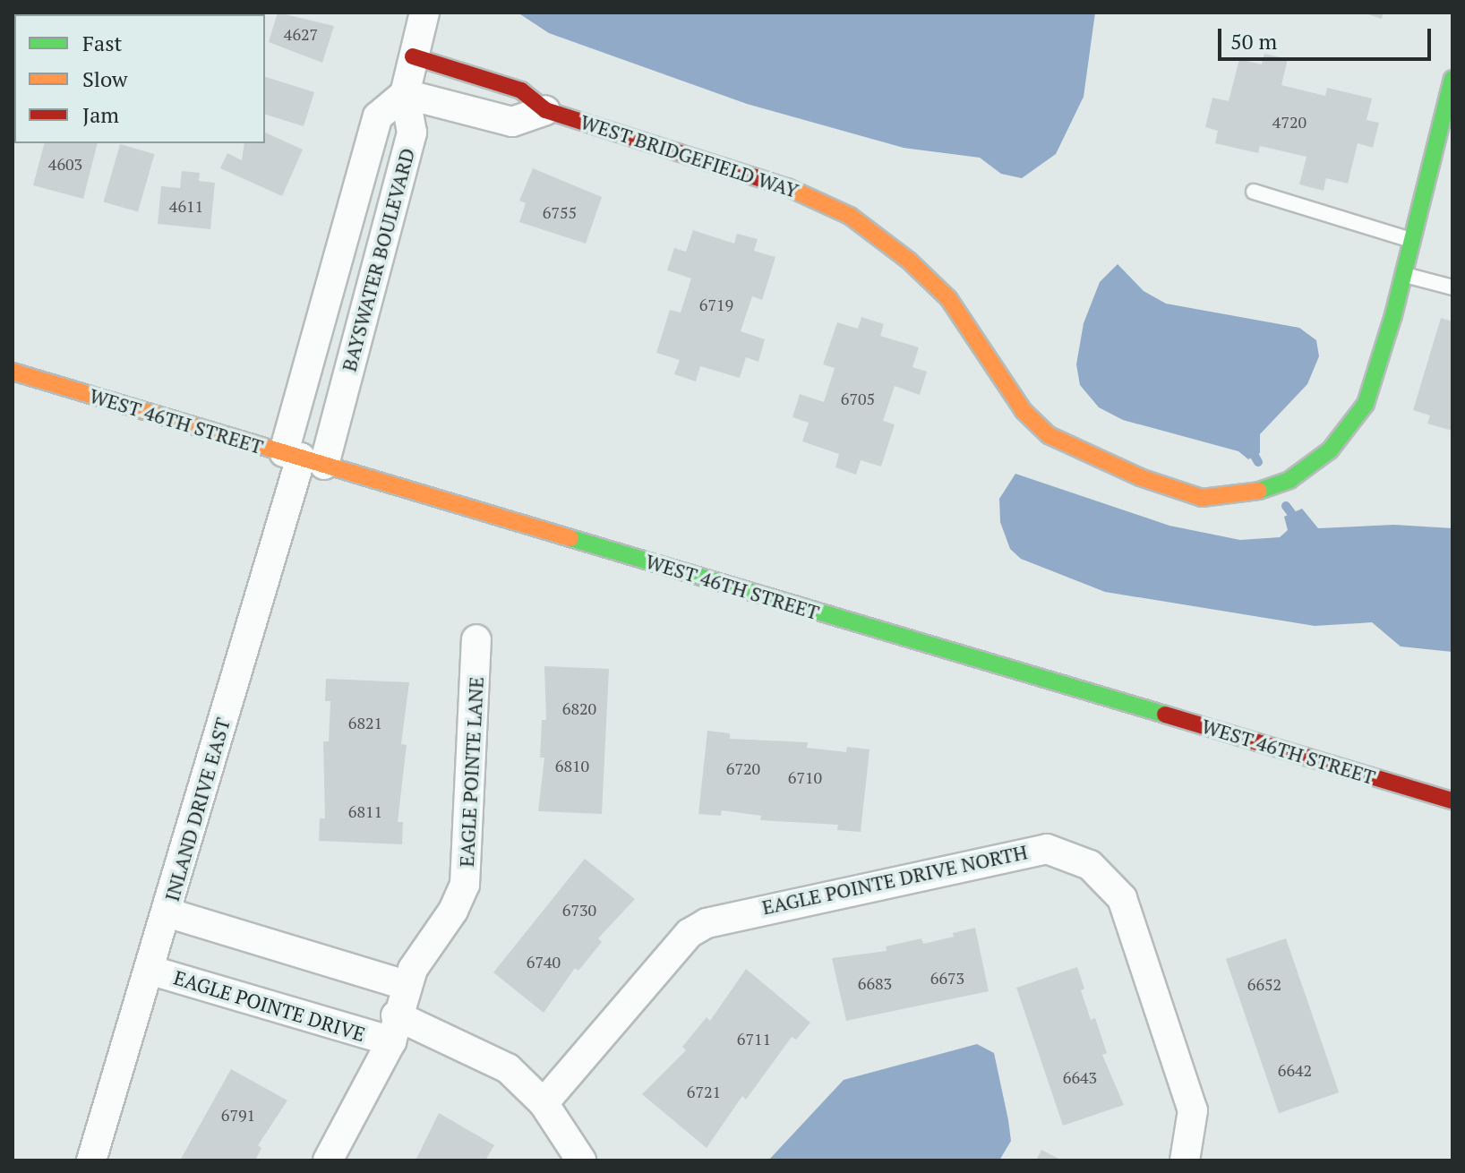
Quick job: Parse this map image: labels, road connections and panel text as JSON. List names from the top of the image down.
{
  "streets": {
    "street": [
      "WEST BRIDGEFIELD WAY",
      "BAYSWATER BOULEVARD",
      "WEST 46TH STREET",
      "EAGLE POINTE LANE",
      "INLAND DRIVE EAST",
      "EAGLE POINTE DRIVE NORTH",
      "EAGLE POINTE DRIVE"
    ]
  },
  "crossings": [
    ["WEST BRIDGEFIELD WAY", "BAYSWATER BOULEVARD"],
    ["BAYSWATER BOULEVARD", "WEST 46TH STREET"],
    ["BAYSWATER BOULEVARD", "INLAND DRIVE EAST"],
    ["WEST 46TH STREET", "INLAND DRIVE EAST"],
    ["EAGLE POINTE LANE", "EAGLE POINTE DRIVE"],
    ["INLAND DRIVE EAST", "EAGLE POINTE DRIVE"],
    ["EAGLE POINTE DRIVE NORTH", "EAGLE POINTE DRIVE"]
  ],
  "house_numbers": [
    "4627",
    "4720",
    "4603",
    "4611",
    "6755",
    "6719",
    "6705",
    "6820",
    "6821",
    "6810",
    "6720",
    "6710",
    "6811",
    "6730",
    "6740",
    "6673",
    "6683",
    "6652",
    "6711",
    "6642",
    "6643",
    "6721",
    "6791"
  ],
  "legend": ["Fast", "Slow", "Jam"],
  "scale_bar": "50 m"
}
